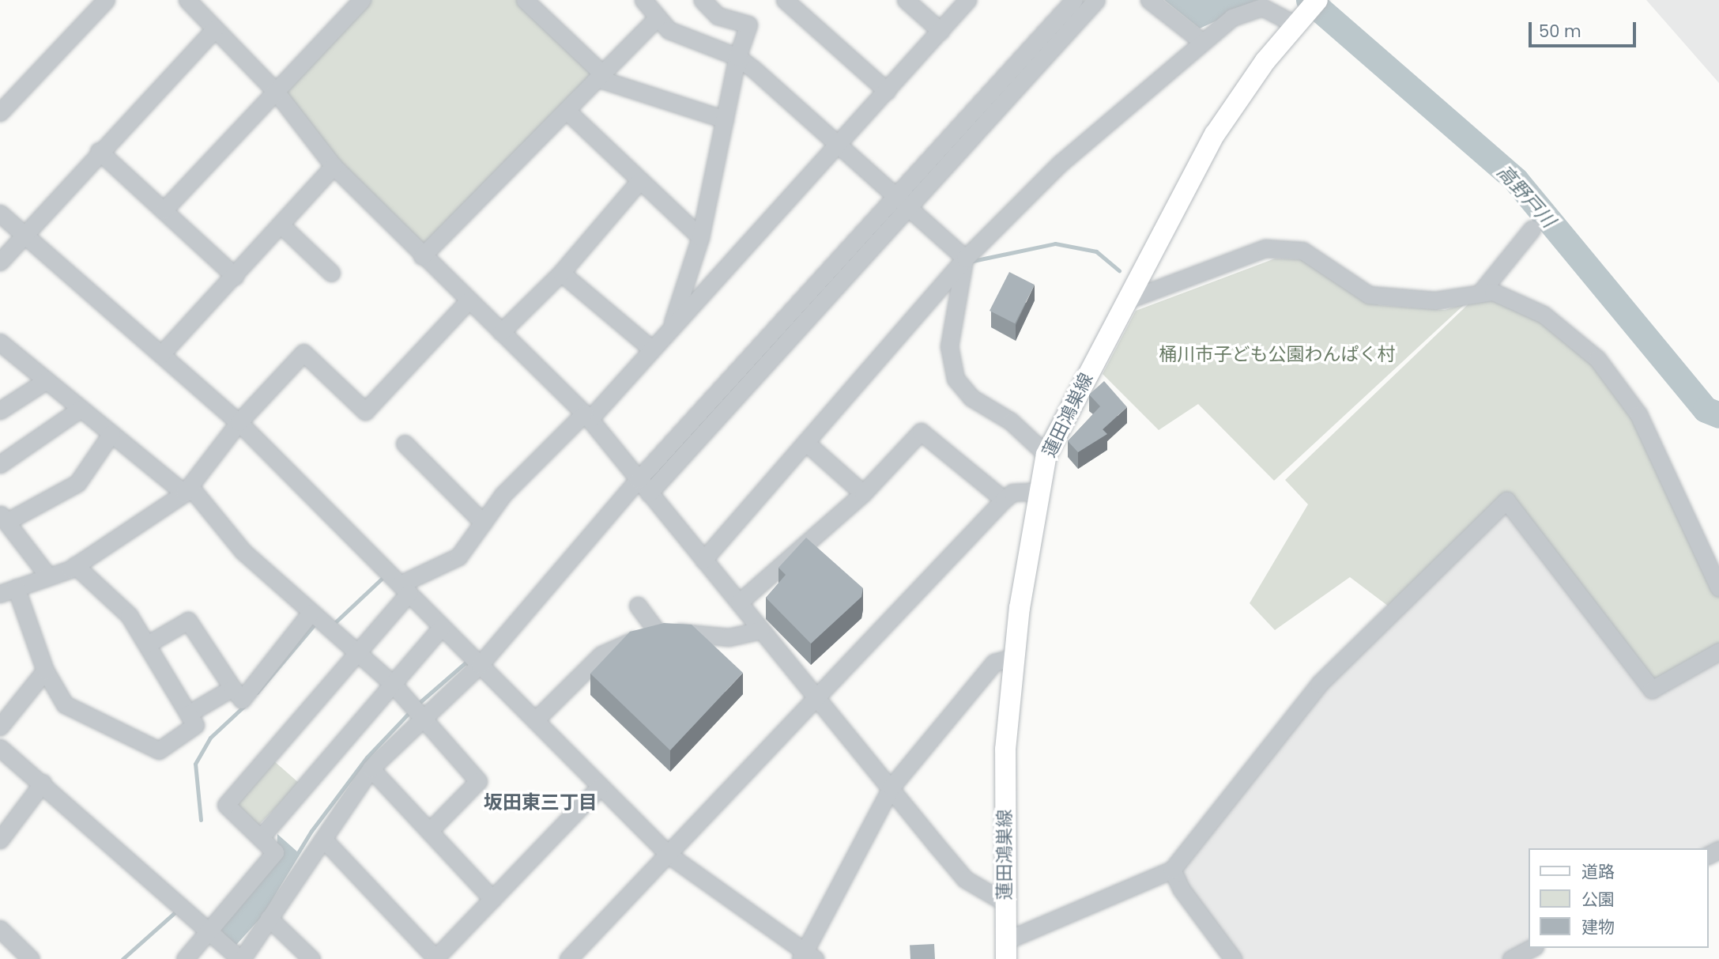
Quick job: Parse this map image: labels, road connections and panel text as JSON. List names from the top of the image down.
{
  "streets": {
    "main road": ["蓮田鴻巣線"]
  },
  "districts": ["坂田東三丁目"],
  "water": ["高野戸川"],
  "parks": ["桶川市子ども公園わんぱく村"],
  "legend": ["道路", "公園", "建物"],
  "scale_bar": "50 m"
}
